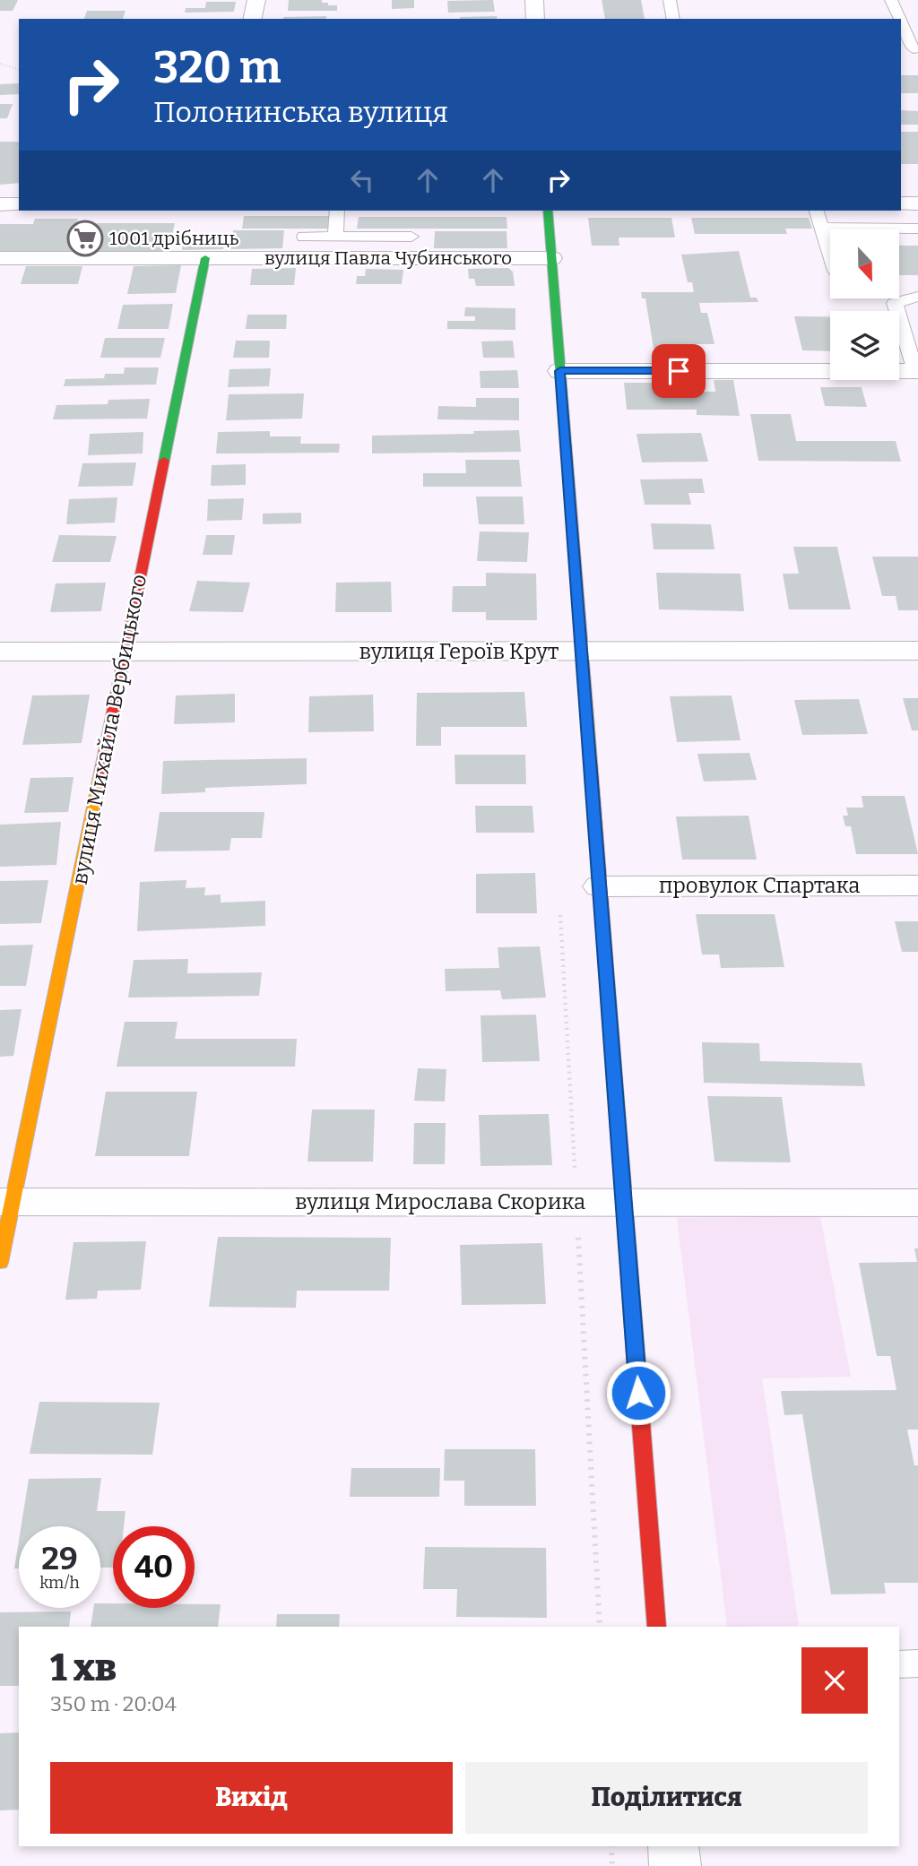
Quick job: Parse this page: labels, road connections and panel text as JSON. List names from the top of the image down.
{
  "streets": {
    "street": [
      "вулиця Павла Чубинського",
      "вулиця Героїв Крут",
      "вулиця Михайла Вербицького",
      "провулок Спартака",
      "вулиця Мирослава Скорика"
    ]
  },
  "crossings": [
    ["вулиця Павла Чубинського", "вулиця Михайла Вербицького"],
    ["вулиця Героїв Крут", "вулиця Михайла Вербицького"],
    ["вулиця Михайла Вербицького", "вулиця Мирослава Скорика"]
  ],
  "places": {
    "supermarket": ["1001 дрібниць"]
  },
  "north": "bottom",
  "page": {
    "turn": ["320 m", "Полонинська вулиця"],
    "speed": "29 km/h",
    "limit": "40",
    "heading": ["1 хв", "350 m · 20:04"],
    "buttons": ["Вихід", "Поділитися"]
  }
}
